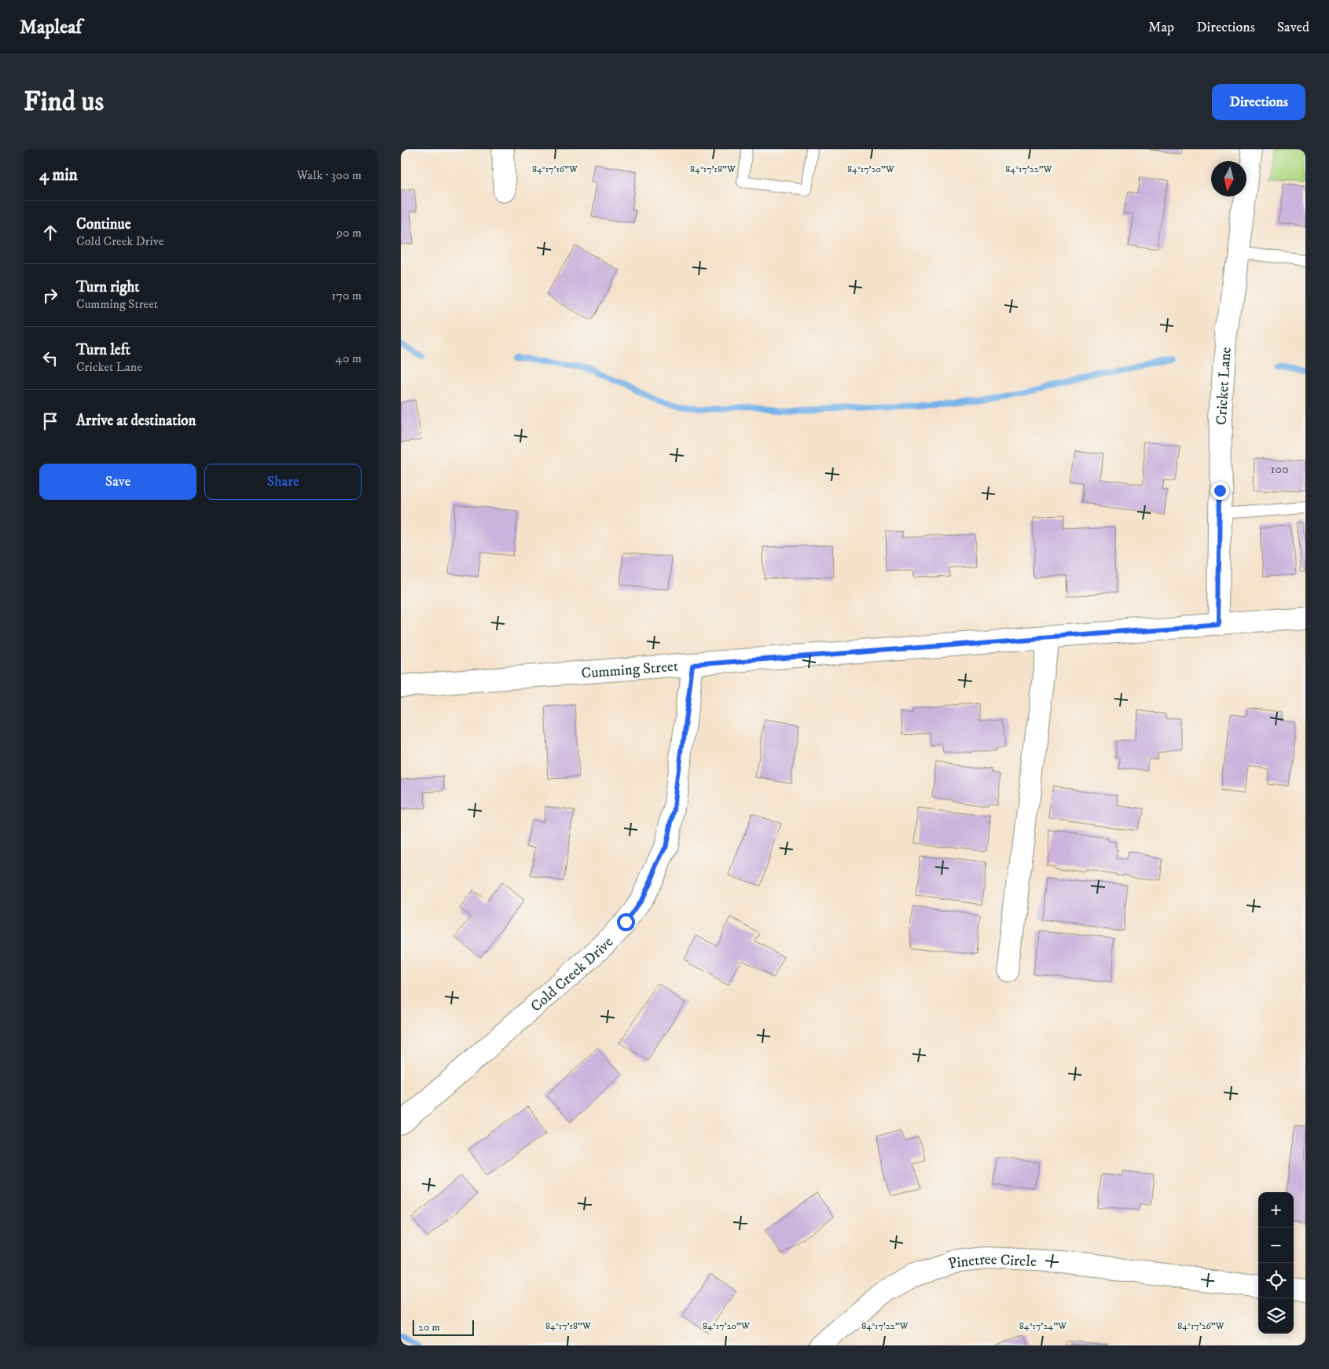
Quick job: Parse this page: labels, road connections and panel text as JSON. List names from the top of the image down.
{
  "streets": {
    "street": [
      "Cricket Lane",
      "Cumming Street",
      "Cold Creek Drive",
      "Pinetree Circle"
    ]
  },
  "crossings": [
    ["Cricket Lane", "Cumming Street"],
    ["Cumming Street", "Cold Creek Drive"]
  ],
  "house_numbers": ["100"],
  "scale_bar": "20 m",
  "north": "bottom",
  "page": {
    "header": "Mapleaf",
    "nav": ["Map", "Directions", "Saved"],
    "buttons": [
      "Directions",
      ["Save", "Share"]
    ],
    "title": "Find us",
    "heading": ["4 min", "Walk · 300 m"],
    "list": [
      ["Continue", "Cold Creek Drive", "90 m"],
      ["Turn right", "Cumming Street", "170 m"],
      ["Turn left", "Cricket Lane", "40 m"],
      "Arrive at destination"
    ],
    "map_buttons": ["+", "−"],
    "scale": "20 m"
  },
  "coordinates": [
    "84°17'16\"W",
    "84°17'18\"W",
    "84°17'20\"W",
    "84°17'22\"W",
    "84°17'24\"W",
    "84°17'26\"W"
  ]
}
